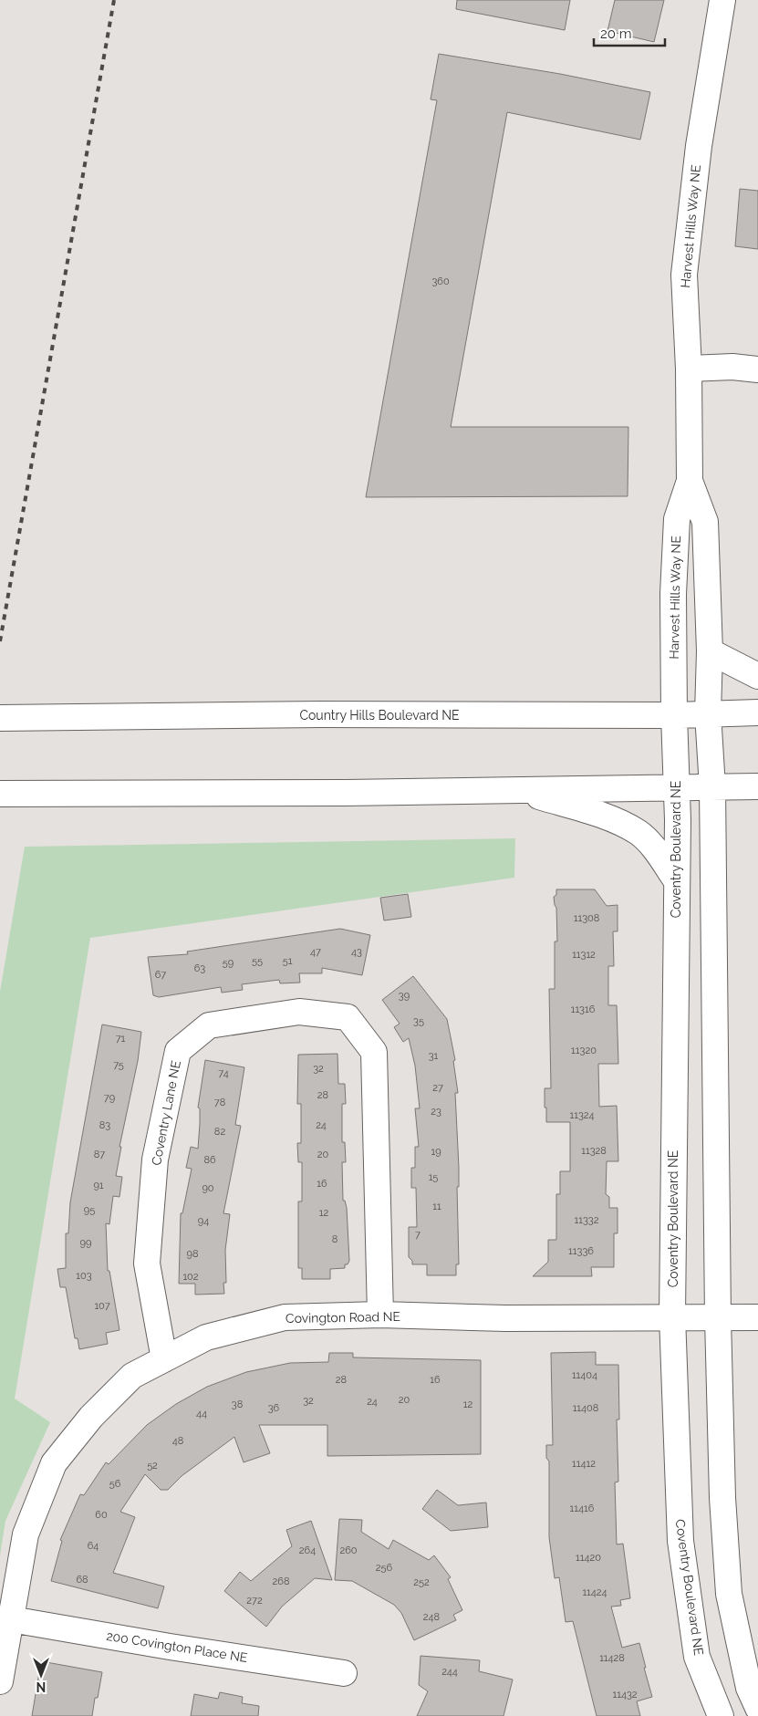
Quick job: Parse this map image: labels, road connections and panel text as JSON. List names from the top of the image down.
{
  "streets": {
    "street": [
      "Harvest Hills Way NE",
      "Country Hills Boulevard NE",
      "Coventry Boulevard NE",
      "Coventry Lane NE",
      "Covington Road NE",
      "200 Covington Place NE"
    ]
  },
  "crossings": [
    ["Harvest Hills Way NE", "Country Hills Boulevard NE"],
    ["Harvest Hills Way NE", "Coventry Boulevard NE"],
    ["Country Hills Boulevard NE", "Coventry Boulevard NE"],
    ["Coventry Boulevard NE", "Covington Road NE"],
    ["Coventry Lane NE", "Covington Road NE"],
    ["Covington Road NE", "200 Covington Place NE"]
  ],
  "house_numbers": [
    "360",
    "11308",
    "47",
    "43",
    "11312",
    "55",
    "51",
    "59",
    "63",
    "67",
    "39",
    "11316",
    "35",
    "71",
    "11320",
    "31",
    "75",
    "32",
    "74",
    "27",
    "28",
    "79",
    "78",
    "23",
    "11324",
    "83",
    "24",
    "82",
    "11328",
    "19",
    "87",
    "20",
    "86",
    "15",
    "16",
    "91",
    "90",
    "11",
    "95",
    "12",
    "11332",
    "94",
    "7",
    "8",
    "99",
    "11336",
    "98",
    "103",
    "102",
    "107",
    "11404",
    "28",
    "16",
    "20",
    "32",
    "24",
    "38",
    "12",
    "36",
    "11408",
    "44",
    "48",
    "11412",
    "52",
    "56",
    "11416",
    "60",
    "64",
    "264",
    "260",
    "11420",
    "256",
    "68",
    "268",
    "252",
    "11424",
    "272",
    "248",
    "11428",
    "244",
    "11432"
  ],
  "scale_bar": "20 m",
  "north": "bottom"
}
